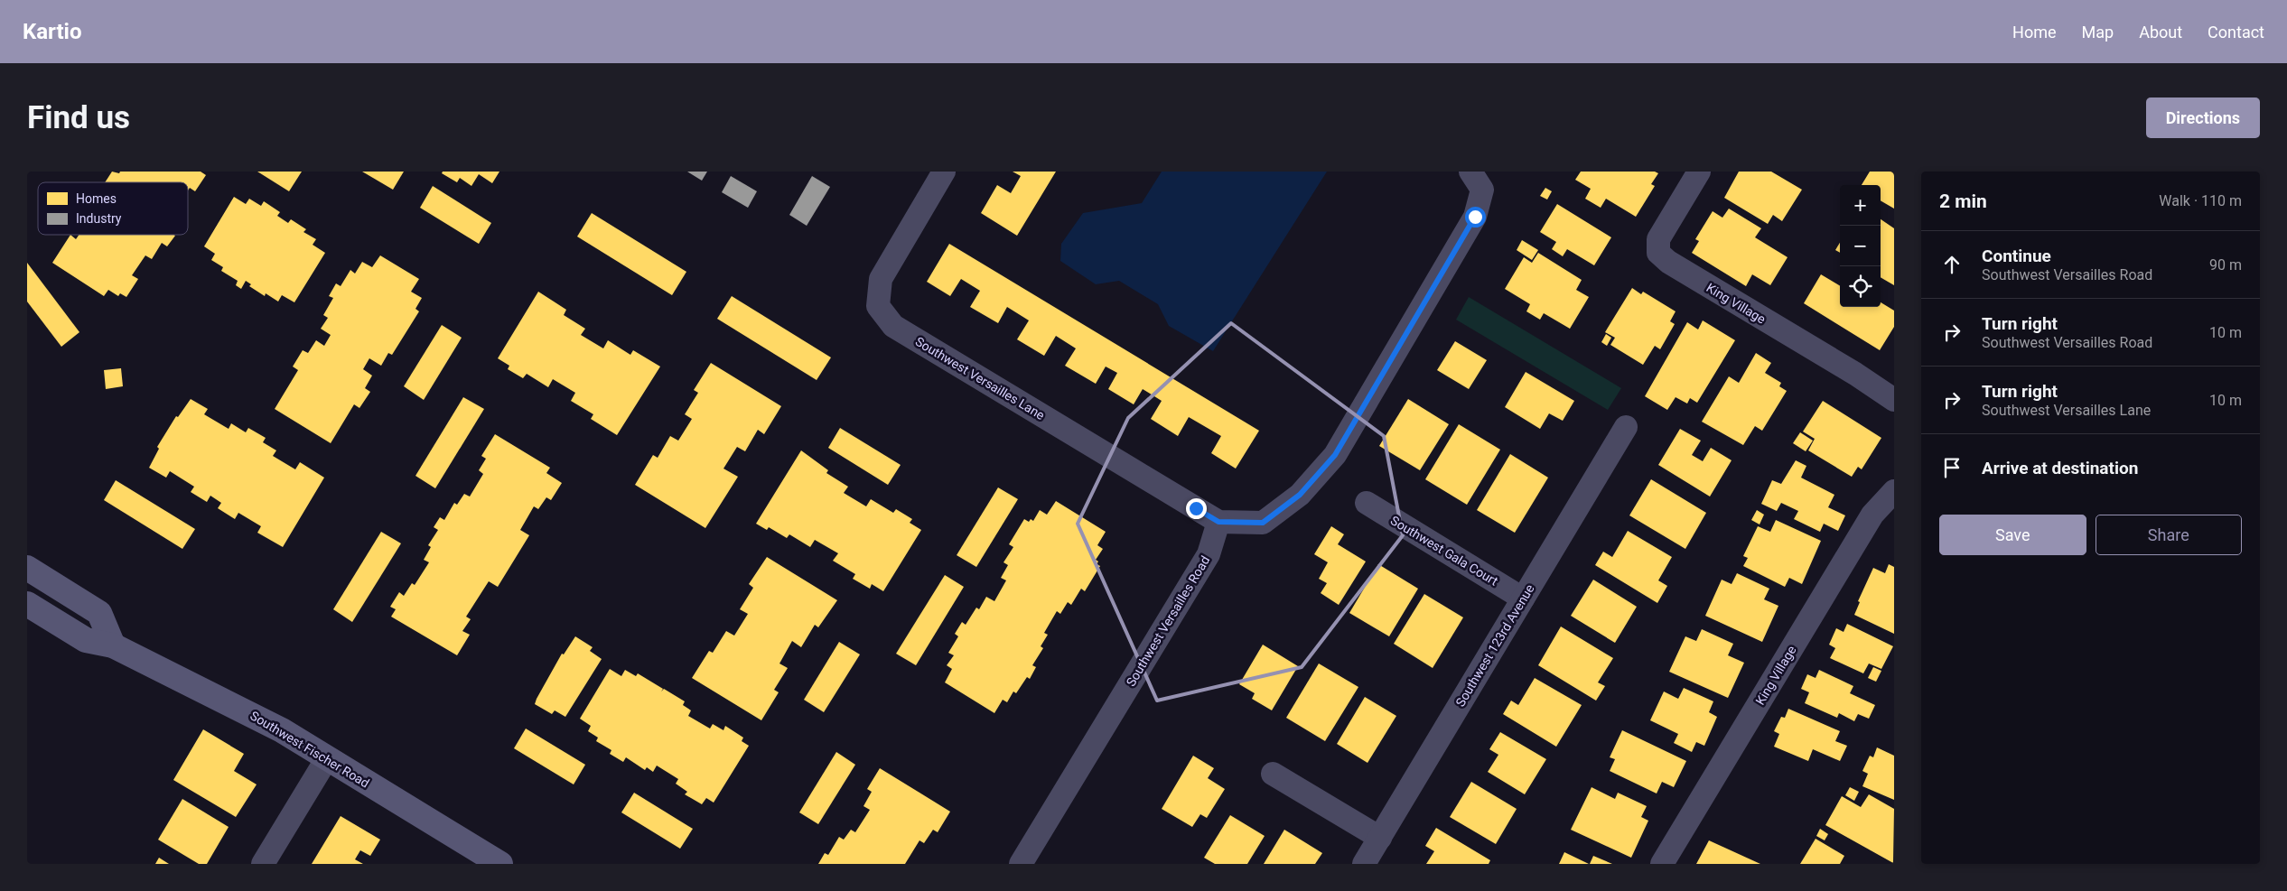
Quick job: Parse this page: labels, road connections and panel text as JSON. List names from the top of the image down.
{
  "streets": {
    "street": [
      "King Village",
      "Southwest Versailles Lane",
      "Southwest Gala Court",
      "Southwest Versailles Road",
      "Southwest 123rd Avenue",
      "Southwest Fischer Road"
    ]
  },
  "crossings": [
    ["Southwest Versailles Lane", "Southwest Versailles Road"],
    ["Southwest Gala Court", "Southwest 123rd Avenue"]
  ],
  "legend": ["Homes", "Industry"],
  "page": {
    "header": "Kartio",
    "nav": [
      "Home",
      "Map",
      "About",
      "Contact"
    ],
    "buttons": [
      "Directions",
      ["Save", "Share"]
    ],
    "title": "Find us",
    "heading": ["2 min", "Walk · 110 m"],
    "map_buttons": ["+", "−"],
    "list": [
      ["Continue", "Southwest Versailles Road", "90 m"],
      ["Turn right", "Southwest Versailles Road", "10 m"],
      ["Turn right", "Southwest Versailles Lane", "10 m"],
      "Arrive at destination"
    ]
  }
}
